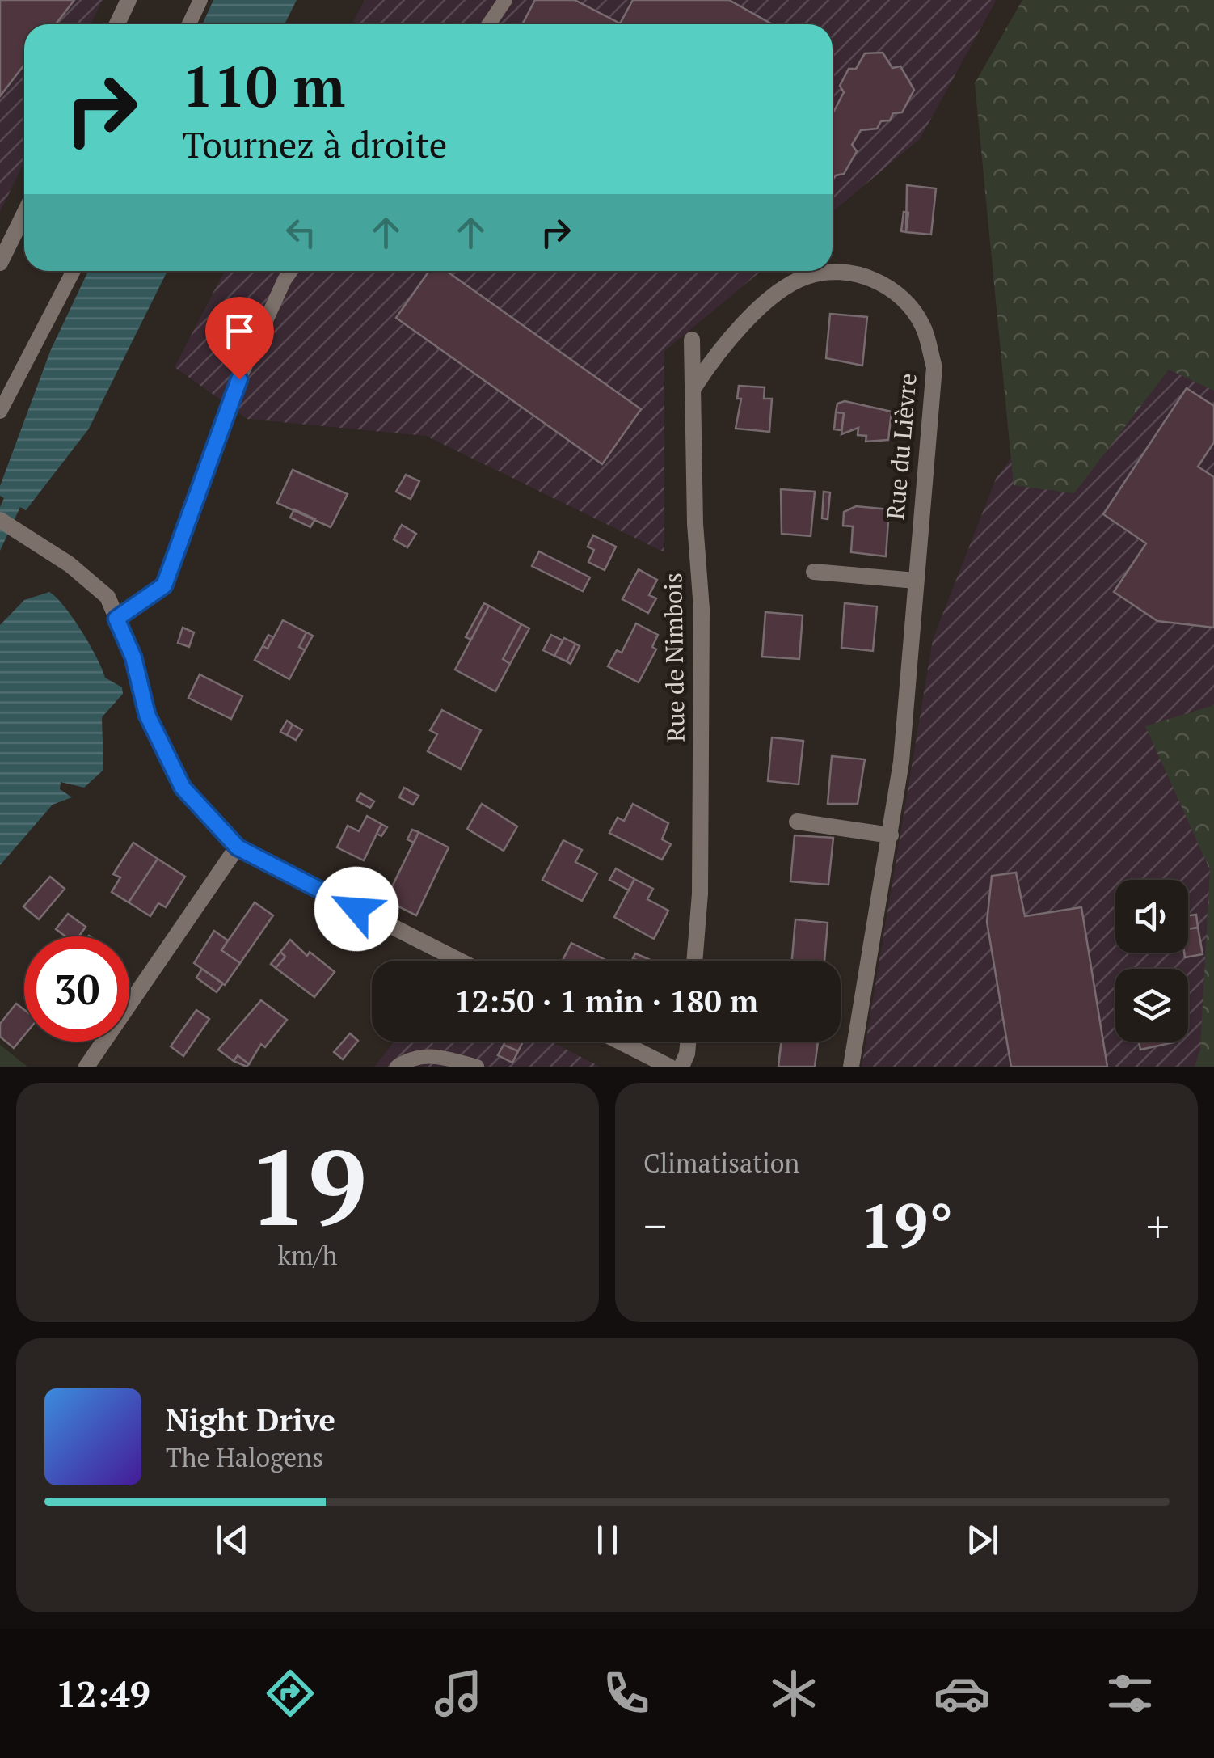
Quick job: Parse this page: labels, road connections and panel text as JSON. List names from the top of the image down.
{
  "streets": {
    "street": ["Rue du Lièvre", "Rue de Nimbois"]
  },
  "crossings": [
    ["Rue du Lièvre", "Rue de Nimbois"]
  ],
  "page": {
    "turn": ["110 m", "Tournez à droite"],
    "limit": "30",
    "trip": "12:50 · 1 min · 180 m",
    "tile": [
      ["19", "km/h"],
      "Climatisation"
    ],
    "heat": ["−", "19°", "+"],
    "song": ["Night Drive", "The Halogens"],
    "tabs": "12:49"
  }
}
